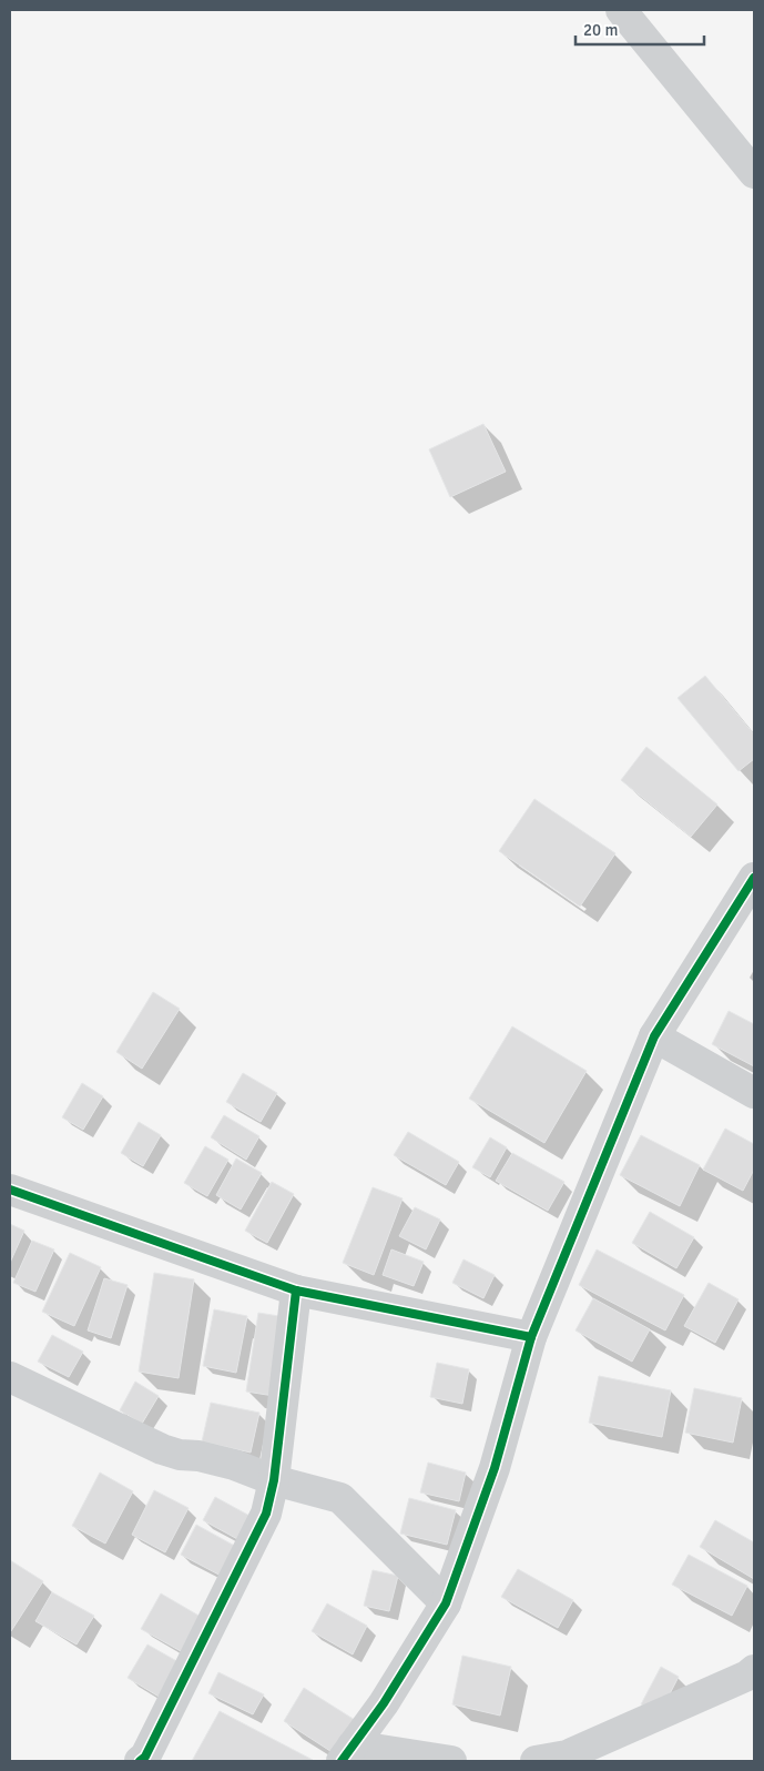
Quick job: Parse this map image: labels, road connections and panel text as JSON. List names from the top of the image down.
{
  "scale_bar": "20 m"
}
